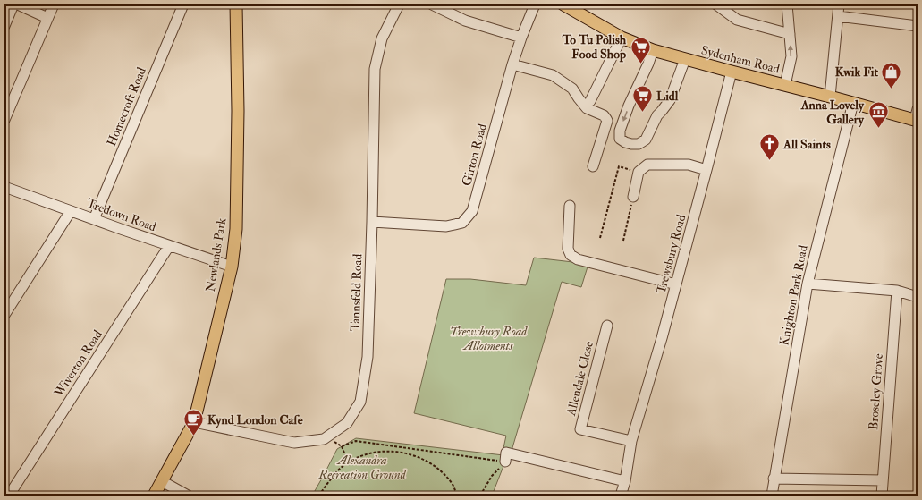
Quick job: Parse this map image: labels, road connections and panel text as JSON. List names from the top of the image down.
{
  "streets": {
    "main road": ["Sydenham Road", "Newlands Park"],
    "street": [
      "Homecroft Road",
      "Girton Road",
      "Tredown Road",
      "Trewsbury Road",
      "Tannsfeld Road",
      "Knighton Park Road",
      "Wiverton Road",
      "Allendale Close",
      "Broseley Grove"
    ]
  },
  "crossings": [
    ["Sydenham Road", "Trewsbury Road"],
    ["Sydenham Road", "Knighton Park Road"],
    ["Homecroft Road", "Tredown Road"],
    ["Girton Road", "Tannsfeld Road"],
    ["Tredown Road", "Newlands Park"],
    ["Tredown Road", "Wiverton Road"],
    ["Trewsbury Road", "Allendale Close"],
    ["Newlands Park", "Tannsfeld Road"]
  ],
  "parks": ["Trewsbury Road Allotments", "Alexandra Recreation Ground"],
  "places": {
    "supermarket": ["To Tu Polish Food Shop", "Lidl"],
    "shop": ["Kwik Fit"],
    "museum": ["Anna Lovely Gallery"],
    "church": ["All Saints"],
    "cafe": ["Kynd London Cafe"]
  }
}
